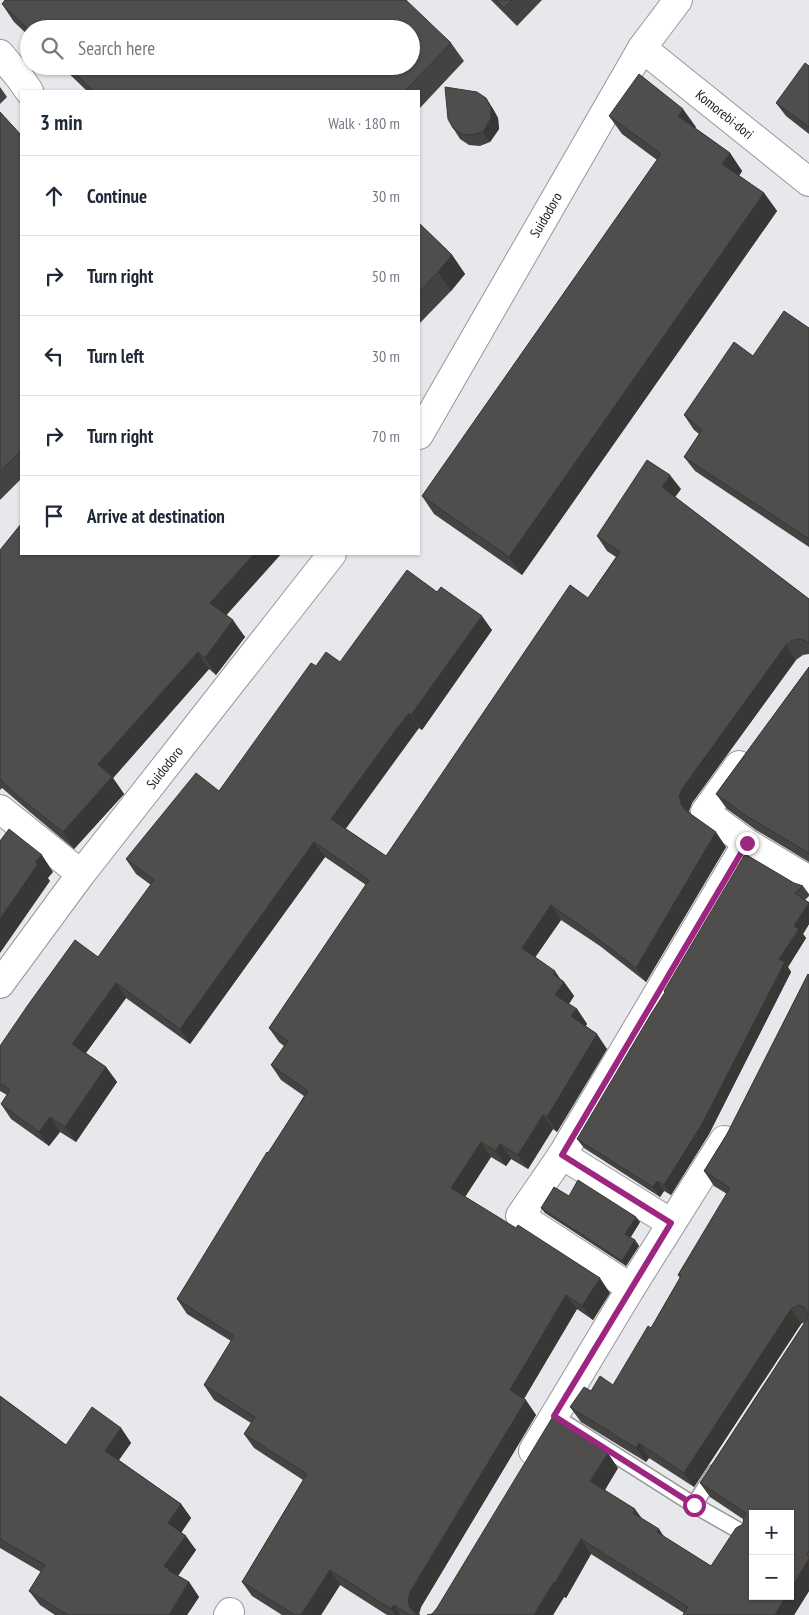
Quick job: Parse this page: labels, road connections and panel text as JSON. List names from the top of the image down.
{
  "streets": {
    "street": ["Komorebi-dori", "Suidodoro"]
  },
  "crossings": [
    ["Komorebi-dori", "Suidodoro"]
  ],
  "page": {
    "search": "Search here",
    "heading": ["3 min", "Walk · 180 m"],
    "list": [
      ["Continue", "30 m"],
      ["Turn right", "50 m"],
      ["Turn left", "30 m"],
      ["Turn right", "70 m"],
      "Arrive at destination"
    ],
    "map_buttons": ["+", "−"]
  }
}
